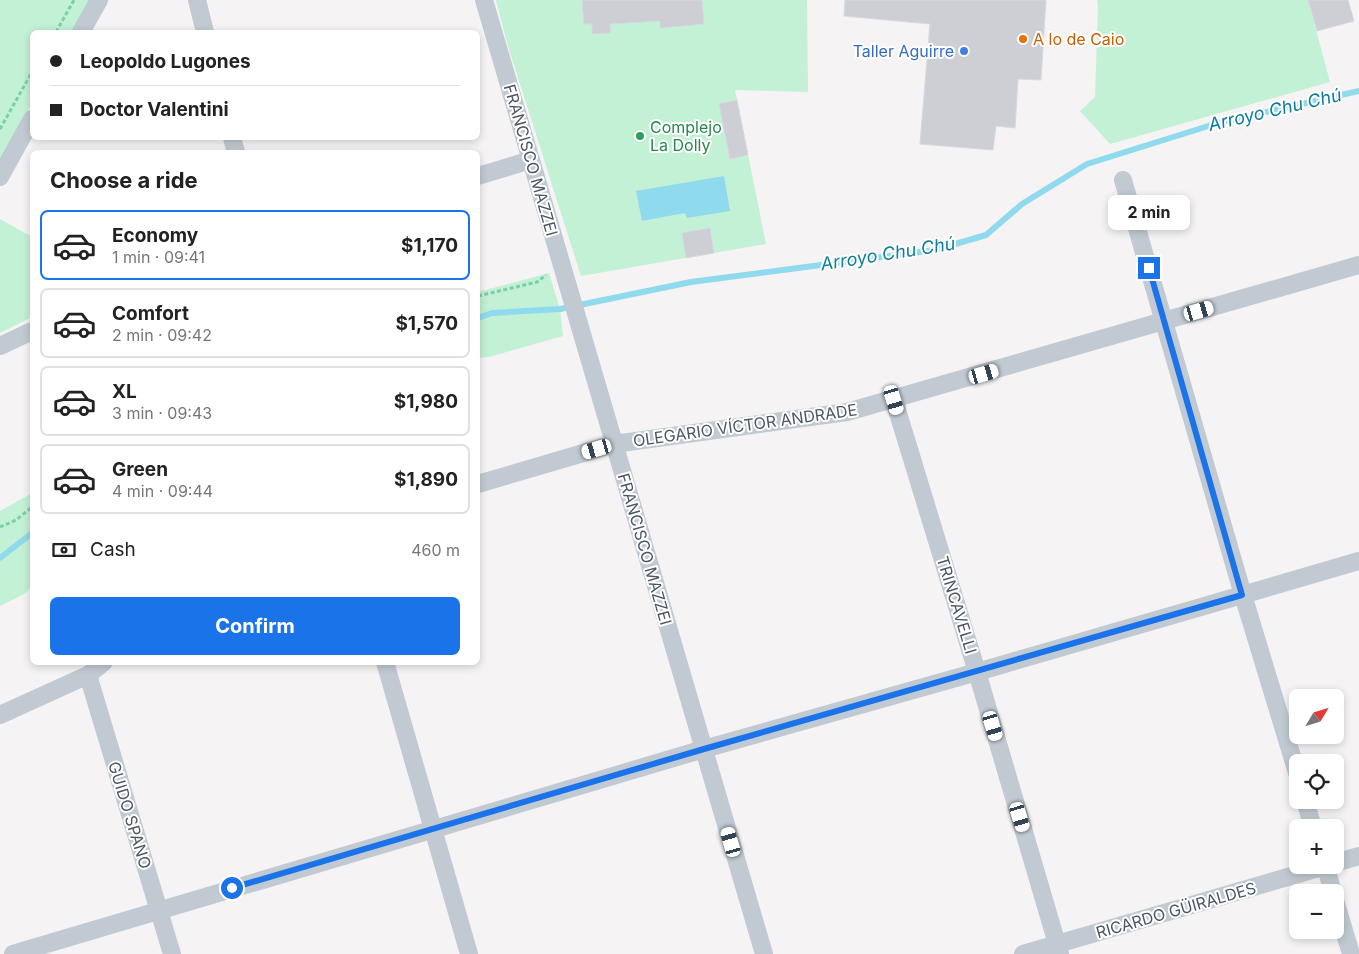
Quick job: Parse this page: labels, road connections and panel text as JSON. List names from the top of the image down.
{
  "streets": {
    "street": [
      "FRANCISCO MAZZEI",
      "OLEGARIO VÍCTOR ANDRADE",
      "TRINCAVELLI",
      "GUIDO SPANO",
      "RICARDO GÜIRALDES"
    ]
  },
  "crossings": [
    ["FRANCISCO MAZZEI", "OLEGARIO VÍCTOR ANDRADE"],
    ["OLEGARIO VÍCTOR ANDRADE", "TRINCAVELLI"],
    ["TRINCAVELLI", "RICARDO GÜIRALDES"]
  ],
  "water": ["Arroyo Chu Chú"],
  "places": ["A lo de Caio", "Taller Aguirre", "Complejo La Dolly"],
  "north": "top right",
  "page": {
    "banner": ["Leopoldo Lugones", "Doctor Valentini"],
    "heading": "Choose a ride",
    "bubble": "2 min",
    "list": [
      {
        "name": "Economy",
        "note": "1 min · 09:41",
        "value": "$1,170"
      },
      {
        "name": "Comfort",
        "note": "2 min · 09:42",
        "value": "$1,570"
      },
      {
        "name": "XL",
        "note": "3 min · 09:43",
        "value": "$1,980"
      },
      {
        "name": "Green",
        "note": "4 min · 09:44",
        "value": "$1,890"
      }
    ],
    "pay": ["Cash", "460 m"],
    "buttons": "Confirm",
    "map_buttons": ["+", "−"]
  }
}
